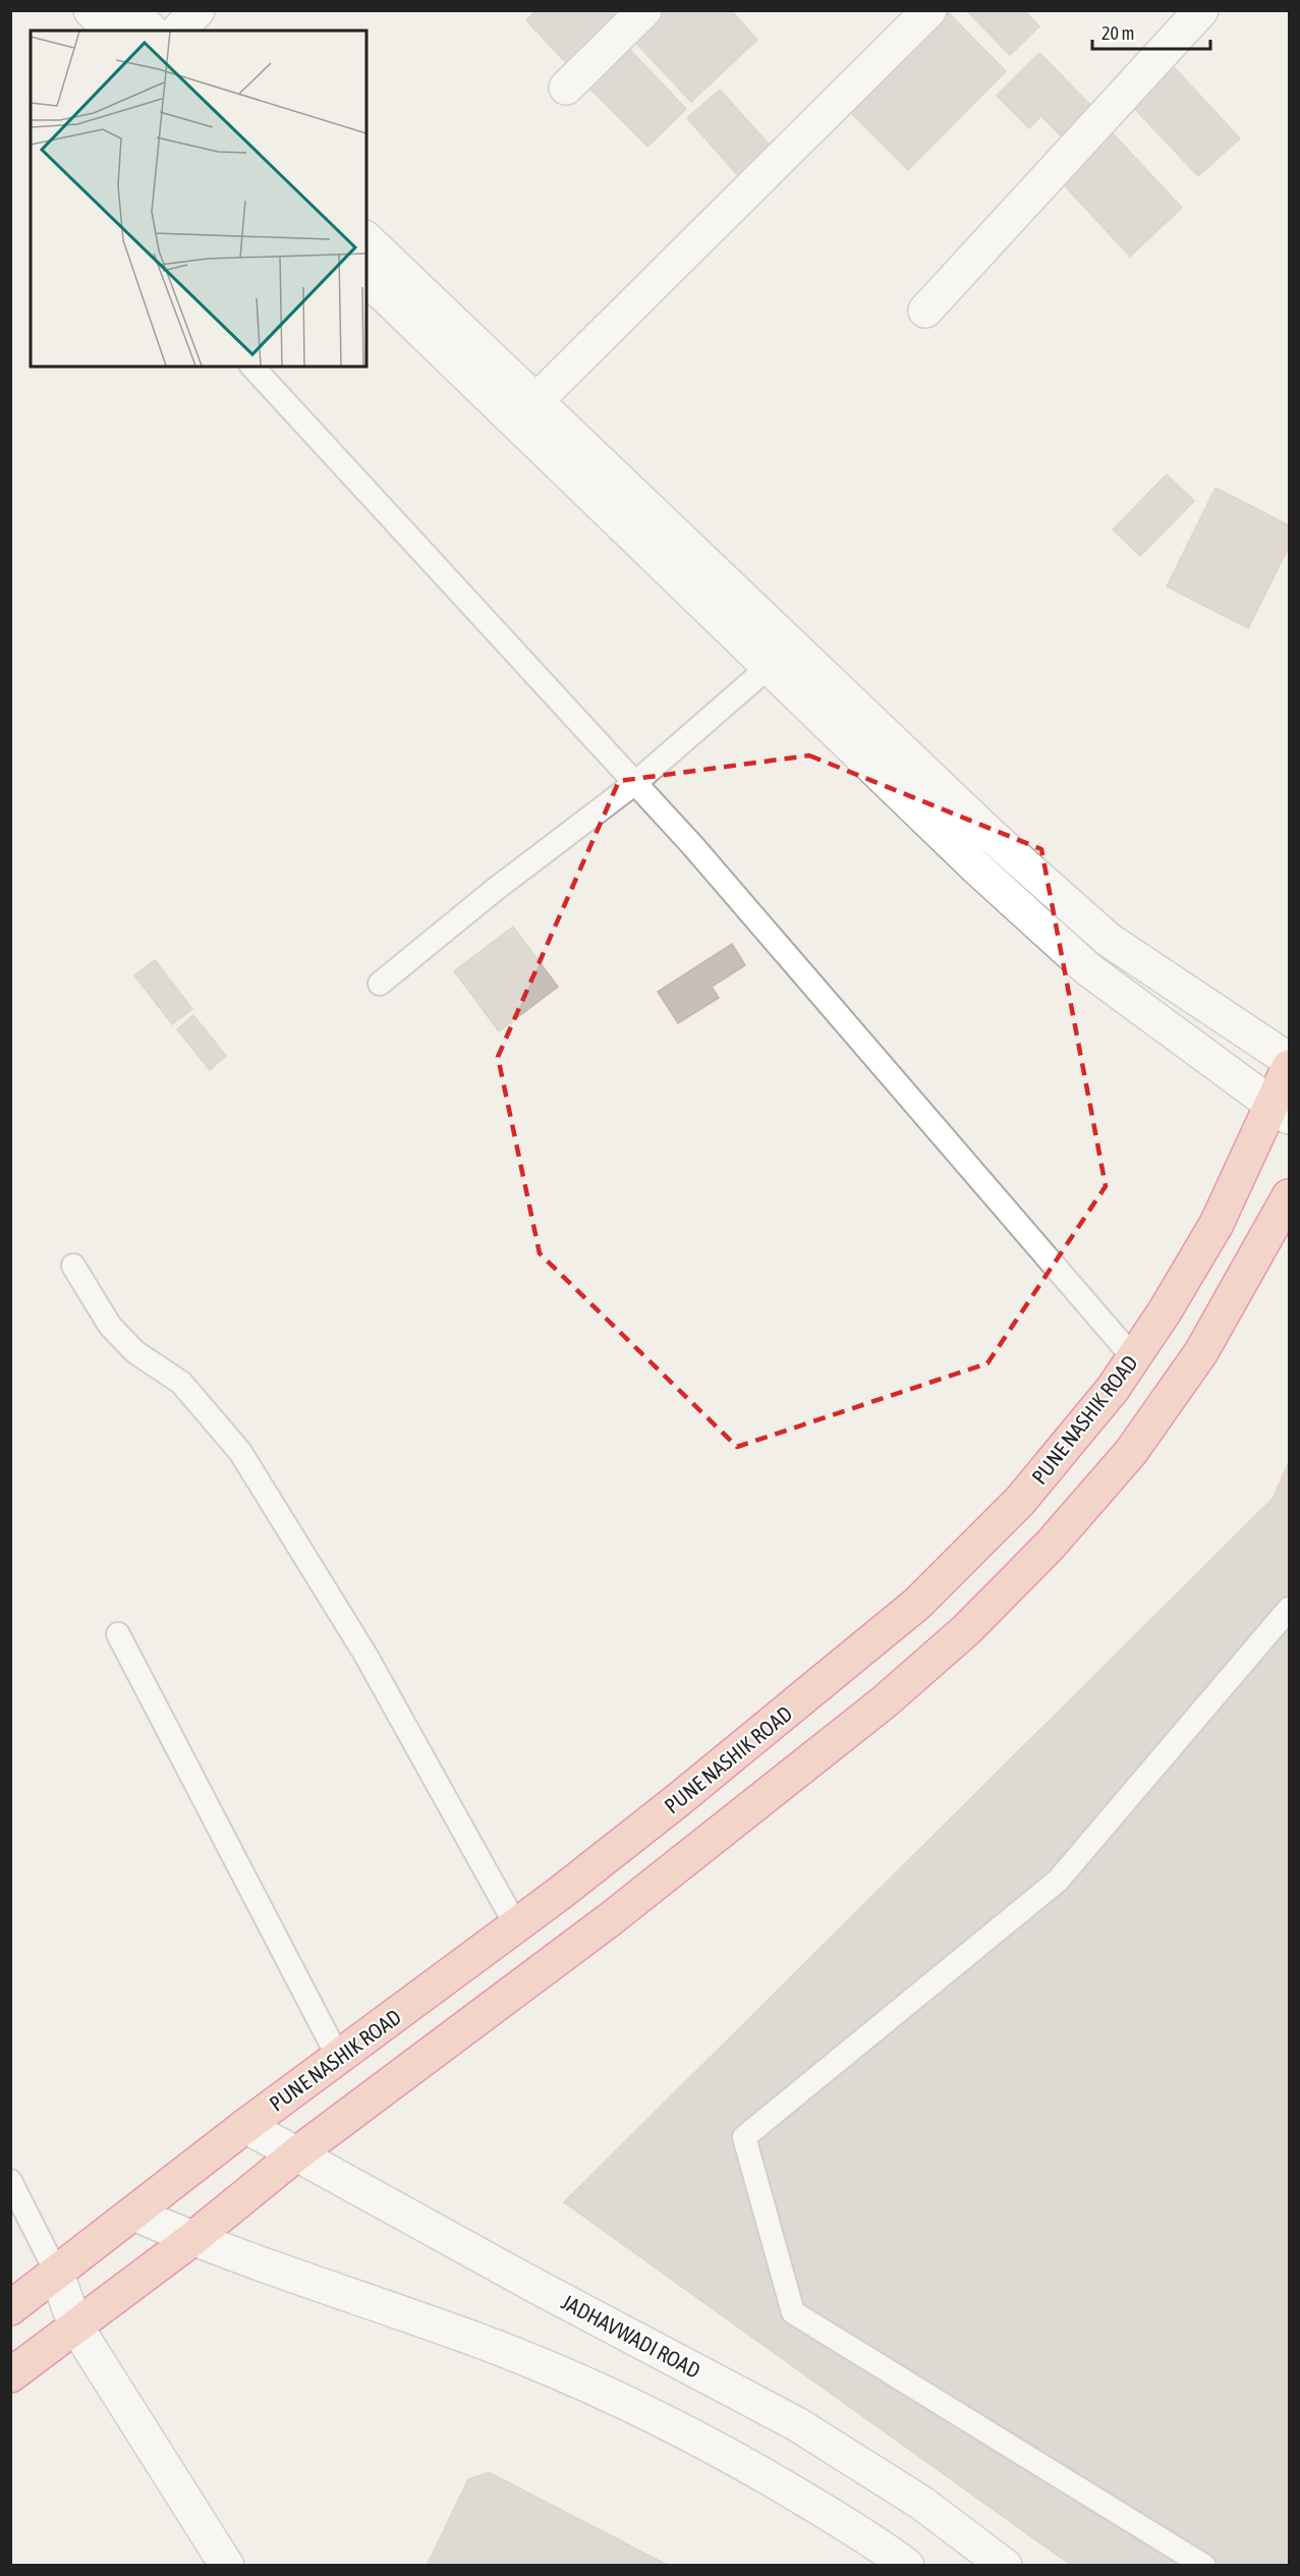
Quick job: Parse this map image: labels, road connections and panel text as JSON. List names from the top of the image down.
{
  "streets": {
    "highway": ["PUNE NASHIK ROAD"],
    "street": ["JADHAVWADI ROAD"]
  },
  "crossings": [
    ["PUNE NASHIK ROAD", "JADHAVWADI ROAD"]
  ],
  "scale_bar": "20 m"
}
